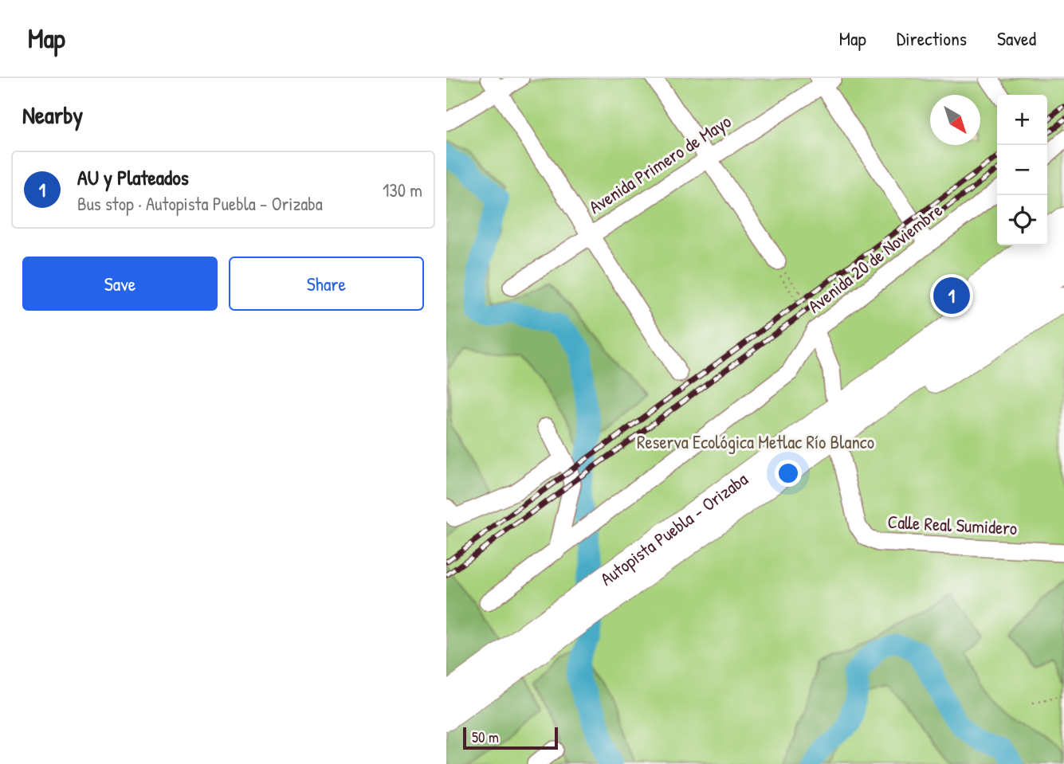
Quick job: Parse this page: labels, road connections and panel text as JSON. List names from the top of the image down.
{
  "streets": {
    "highway": ["Autopista Puebla - Orizaba"],
    "street": ["Avenida Primero de Mayo", "Avenida 20 de Noviembre", "Calle Real Sumidero"]
  },
  "parks": ["Reserva Ecológica Metlac Río Blanco"],
  "scale_bar": "50 m",
  "north": "bottom right",
  "page": {
    "header": "Map",
    "nav": ["Map", "Directions", "Saved"],
    "heading": "Nearby",
    "map_buttons": ["+", "−"],
    "list": [
      {
        "mark": "1",
        "name": "AU y Plateados",
        "note": "Bus stop · Autopista Puebla - Orizaba",
        "value": "130 m"
      }
    ],
    "buttons": ["Save", "Share"],
    "pins": "1",
    "scale": "50 m"
  }
}
